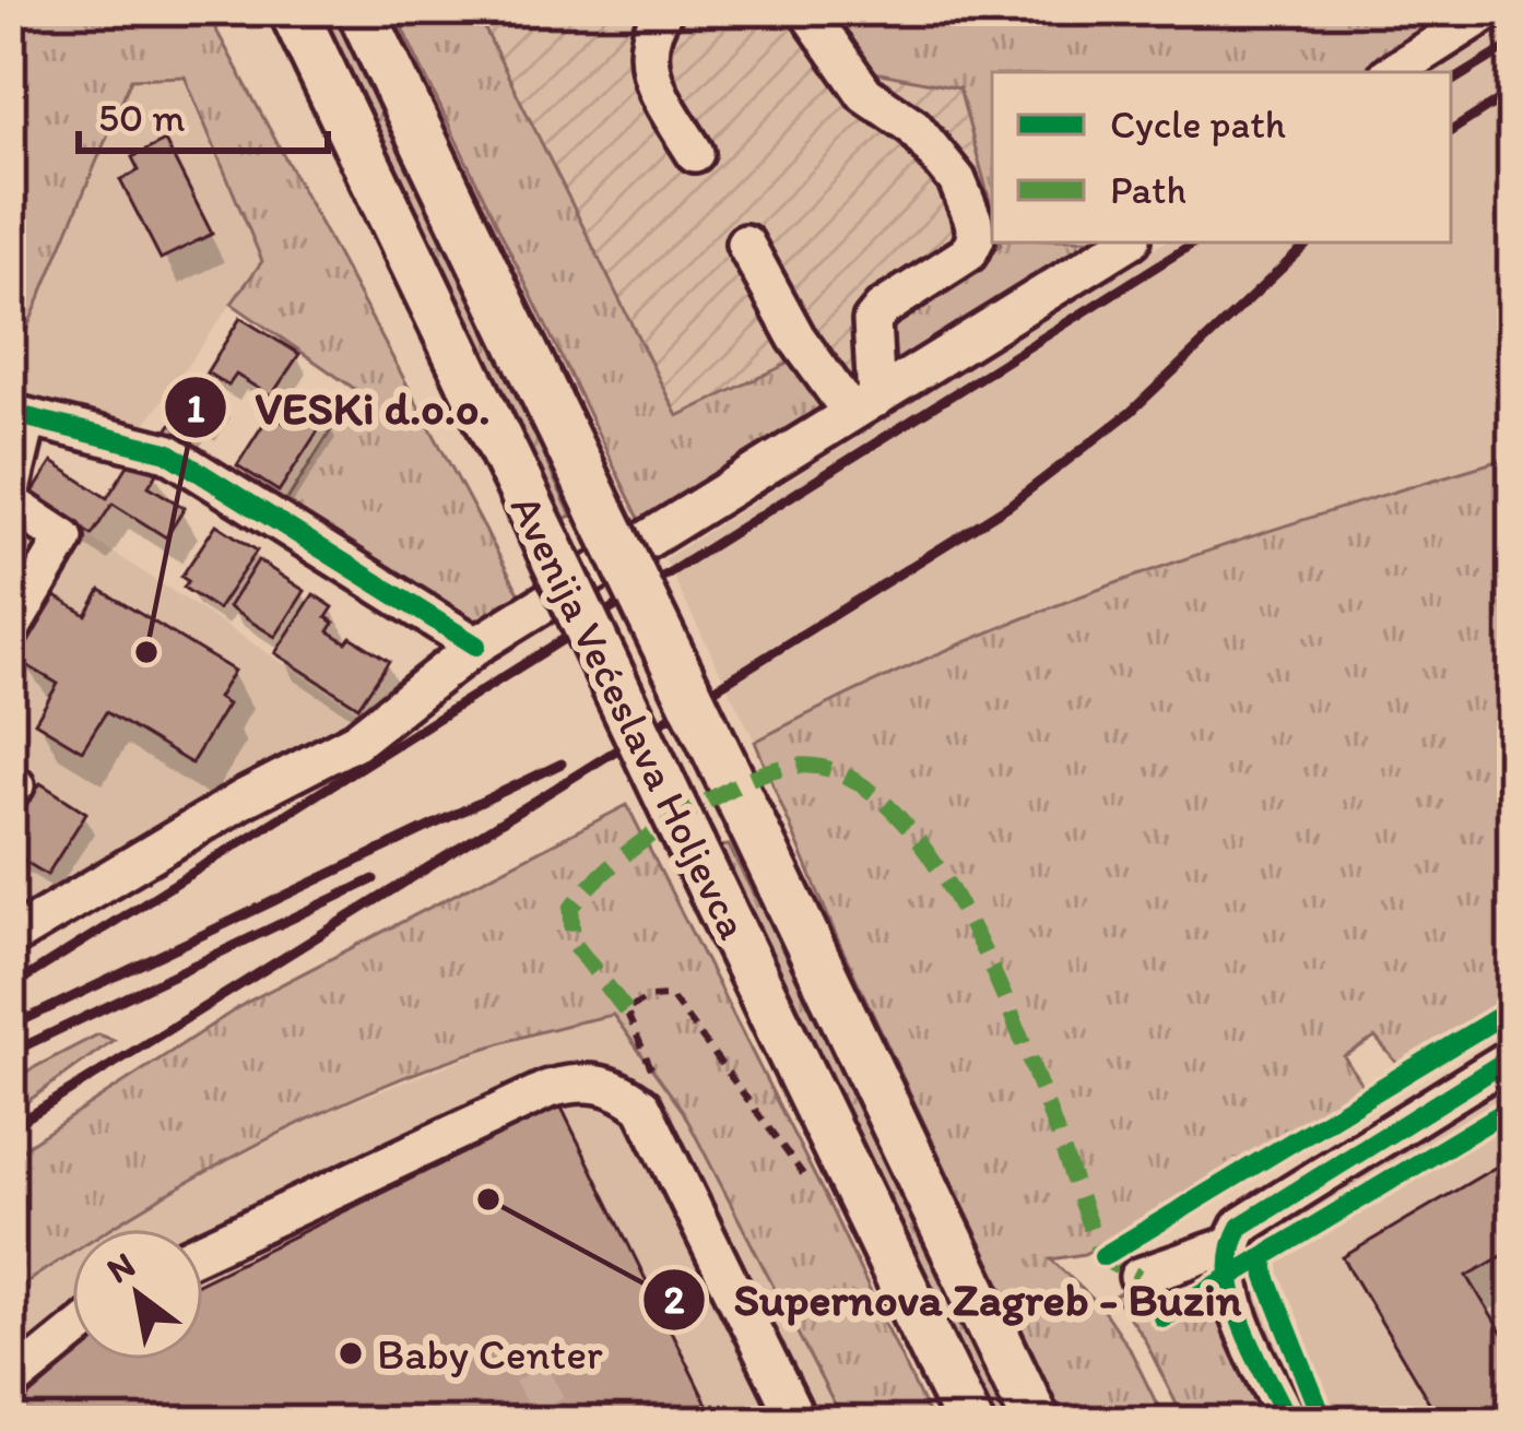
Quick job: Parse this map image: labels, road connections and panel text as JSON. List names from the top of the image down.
{
  "streets": {
    "main road": ["Avenija Većeslava Holjevca"]
  },
  "places": ["VESKi d.o.o.", "Supernova Zagreb - Buzin", "Baby Center"],
  "legend": ["Cycle path", "Path"],
  "scale_bar": "50 m",
  "north": "top left"
}
